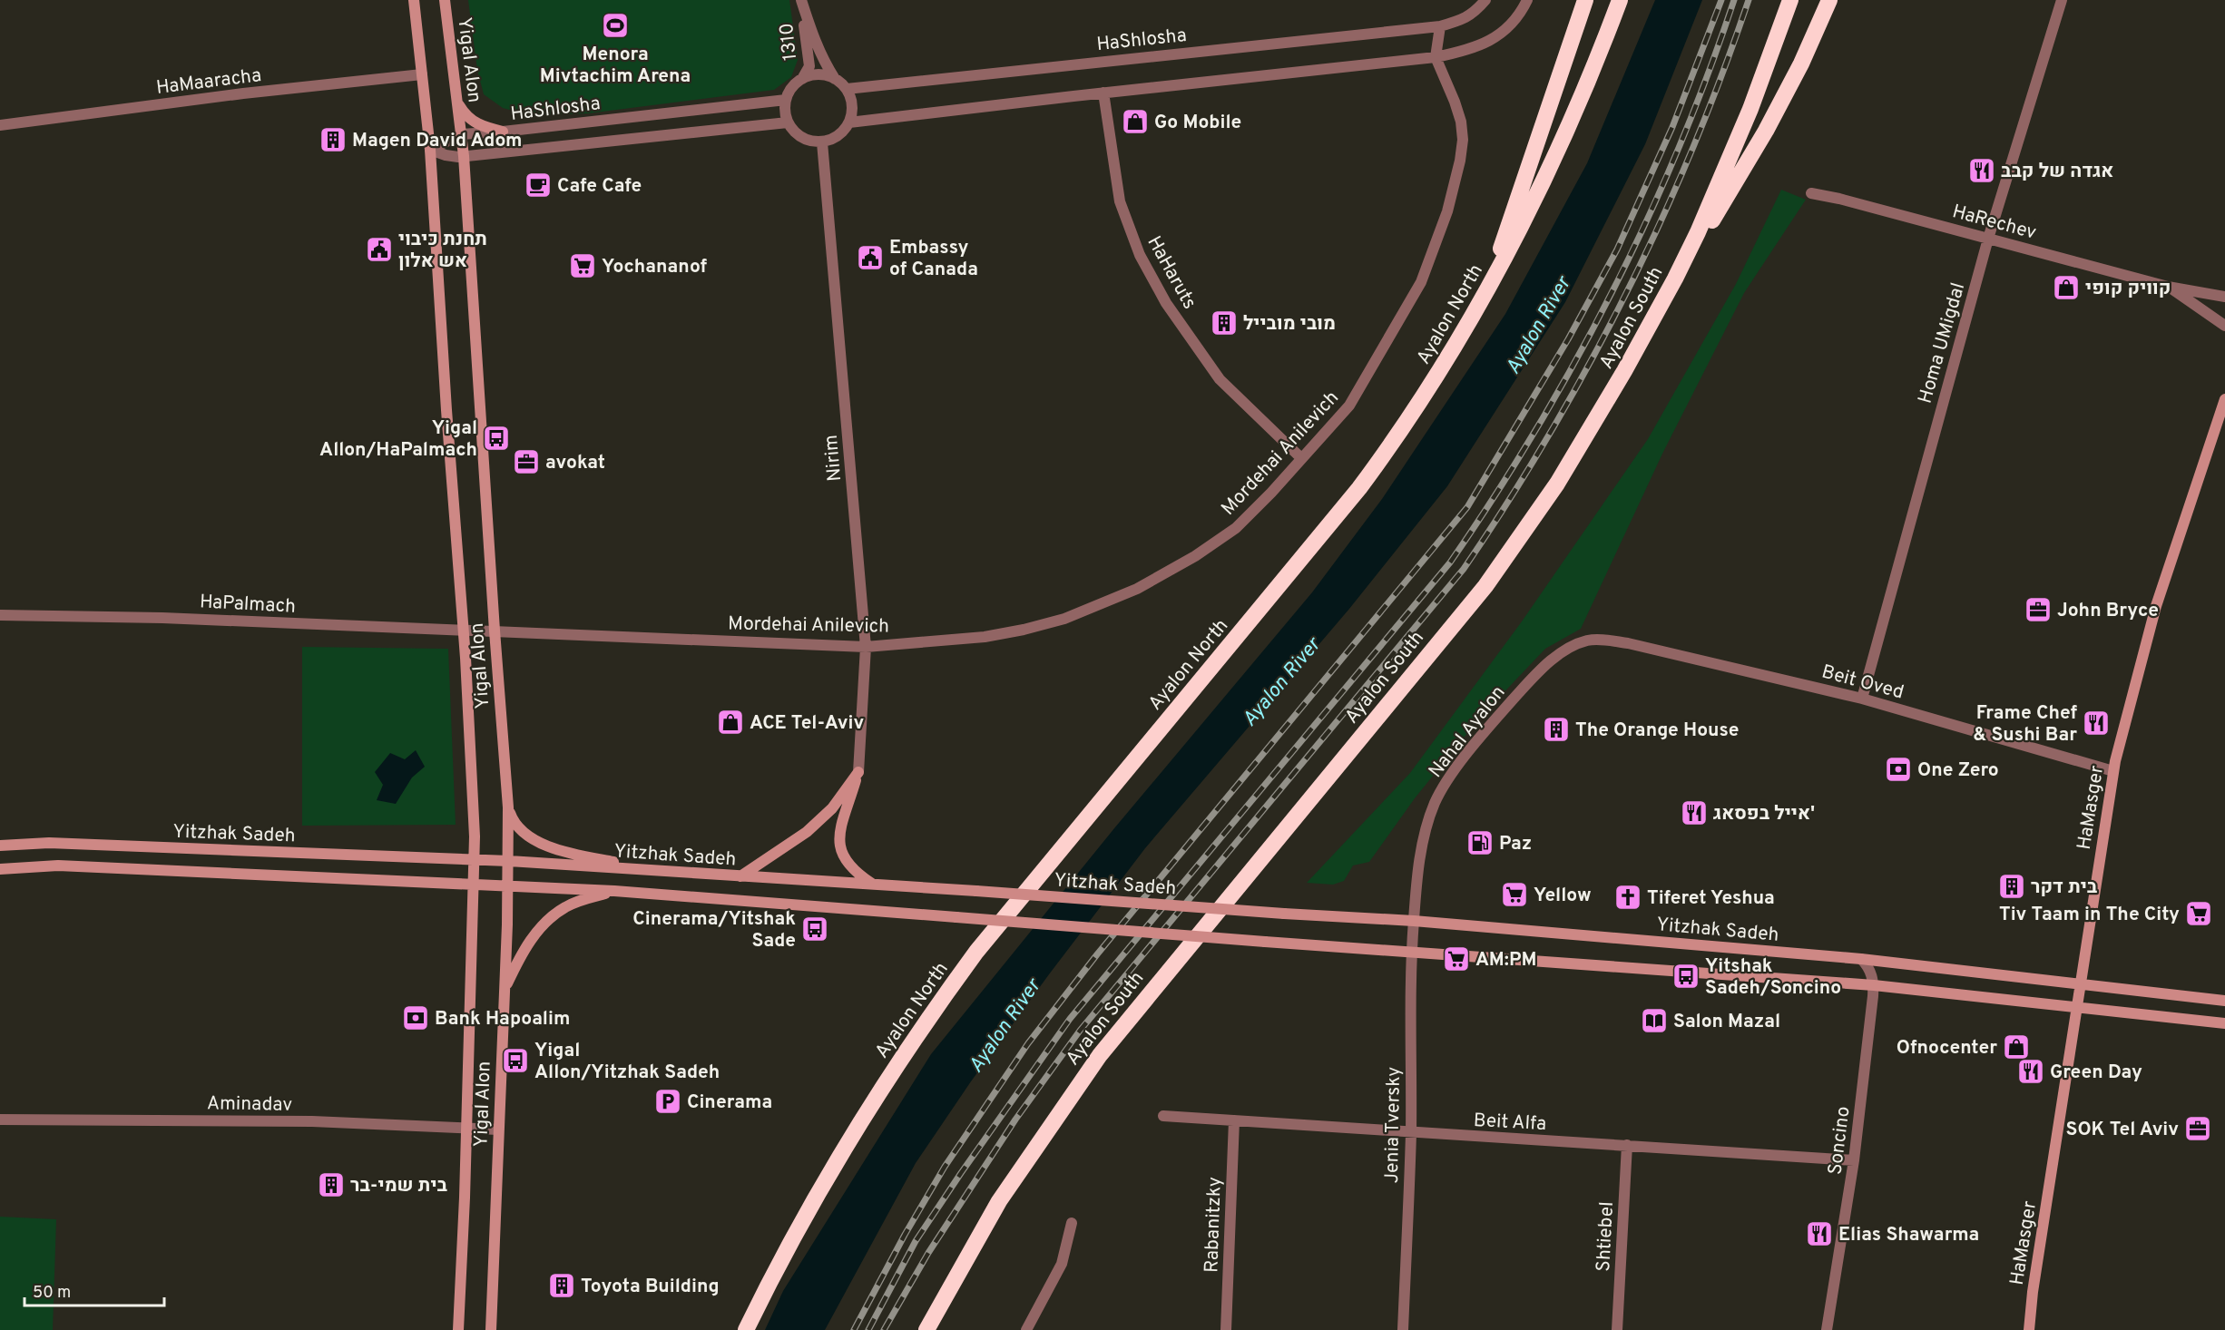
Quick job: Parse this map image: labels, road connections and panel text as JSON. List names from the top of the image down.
{
  "streets": {
    "highway": ["Ayalon North", "Ayalon South"],
    "street": [
      "HaShlosha",
      "1310",
      "Yigal Alon",
      "HaMaaracha",
      "HaRechev",
      "HaHaruts",
      "Homa UMigdal",
      "Mordehai Anilevich",
      "Nirim",
      "HaPalmach",
      "Beit Oved",
      "Nahal Ayalon",
      "HaMasger",
      "Yitzhak Sadeh",
      "Aminadav",
      "Beit Alfa",
      "Jenia Tversky",
      "Soncino",
      "Rabanitzky",
      "Shtiebel"
    ]
  },
  "crossings": [
    ["HaShlosha", "1310"],
    ["HaShlosha", "Yigal Alon"],
    ["HaShlosha", "Nirim"],
    ["1310", "Nirim"],
    ["Yigal Alon", "HaMaaracha"],
    ["Yigal Alon", "Mordehai Anilevich"],
    ["Yigal Alon", "HaPalmach"],
    ["Yigal Alon", "Yitzhak Sadeh"],
    ["Yigal Alon", "Aminadav"],
    ["HaRechev", "Homa UMigdal"],
    ["HaHaruts", "Mordehai Anilevich"],
    ["Homa UMigdal", "Beit Oved"],
    ["Mordehai Anilevich", "Nirim"],
    ["Mordehai Anilevich", "HaPalmach"],
    ["Beit Oved", "Nahal Ayalon"],
    ["Beit Oved", "HaMasger"],
    ["Nahal Ayalon", "Yitzhak Sadeh"],
    ["Nahal Ayalon", "Jenia Tversky"],
    ["HaMasger", "Yitzhak Sadeh"],
    ["Yitzhak Sadeh", "Jenia Tversky"],
    ["Beit Alfa", "Jenia Tversky"],
    ["Beit Alfa", "Soncino"],
    ["Beit Alfa", "Rabanitzky"],
    ["Beit Alfa", "Shtiebel"]
  ],
  "water": ["Ayalon River"],
  "places": {
    "sports": ["Menora Mivtachim Arena"],
    "shop": [
      "Go Mobile",
      "קוויק קופי",
      "ACE Tel-Aviv",
      "Ofnocenter"
    ],
    "building": [
      "Magen David Adom",
      "מובי מובייל",
      "The Orange House",
      "בית דקר",
      "בית שמי-בר",
      "Toyota Building"
    ],
    "restaurant": [
      "אגדה של קבב",
      "Frame Chef & Sushi Bar",
      "אייל בפסאג'",
      "Green Day",
      "Elias Shawarma"
    ],
    "cafe": ["Cafe Cafe"],
    "public building": ["תחנת כיבוי אש אלון", "Embassy of Canada"],
    "supermarket": [
      "Yochananof",
      "Yellow",
      "Tiv Taam in The City",
      "AM:PM"
    ],
    "bus stop": [
      "Yigal Allon/HaPalmach",
      "Cinerama/Yitshak Sade",
      "Yitshak Sadeh/Soncino",
      "Yigal Allon/Yitzhak Sadeh"
    ],
    "office": ["avokat", "John Bryce", "SOK Tel Aviv"],
    "bank": ["One Zero", "Bank Hapoalim"],
    "fuel station": ["Paz"],
    "church": ["Tiferet Yeshua"],
    "library": ["Salon Mazal"],
    "parking": ["Cinerama"]
  },
  "scale_bar": "50 m"
}
